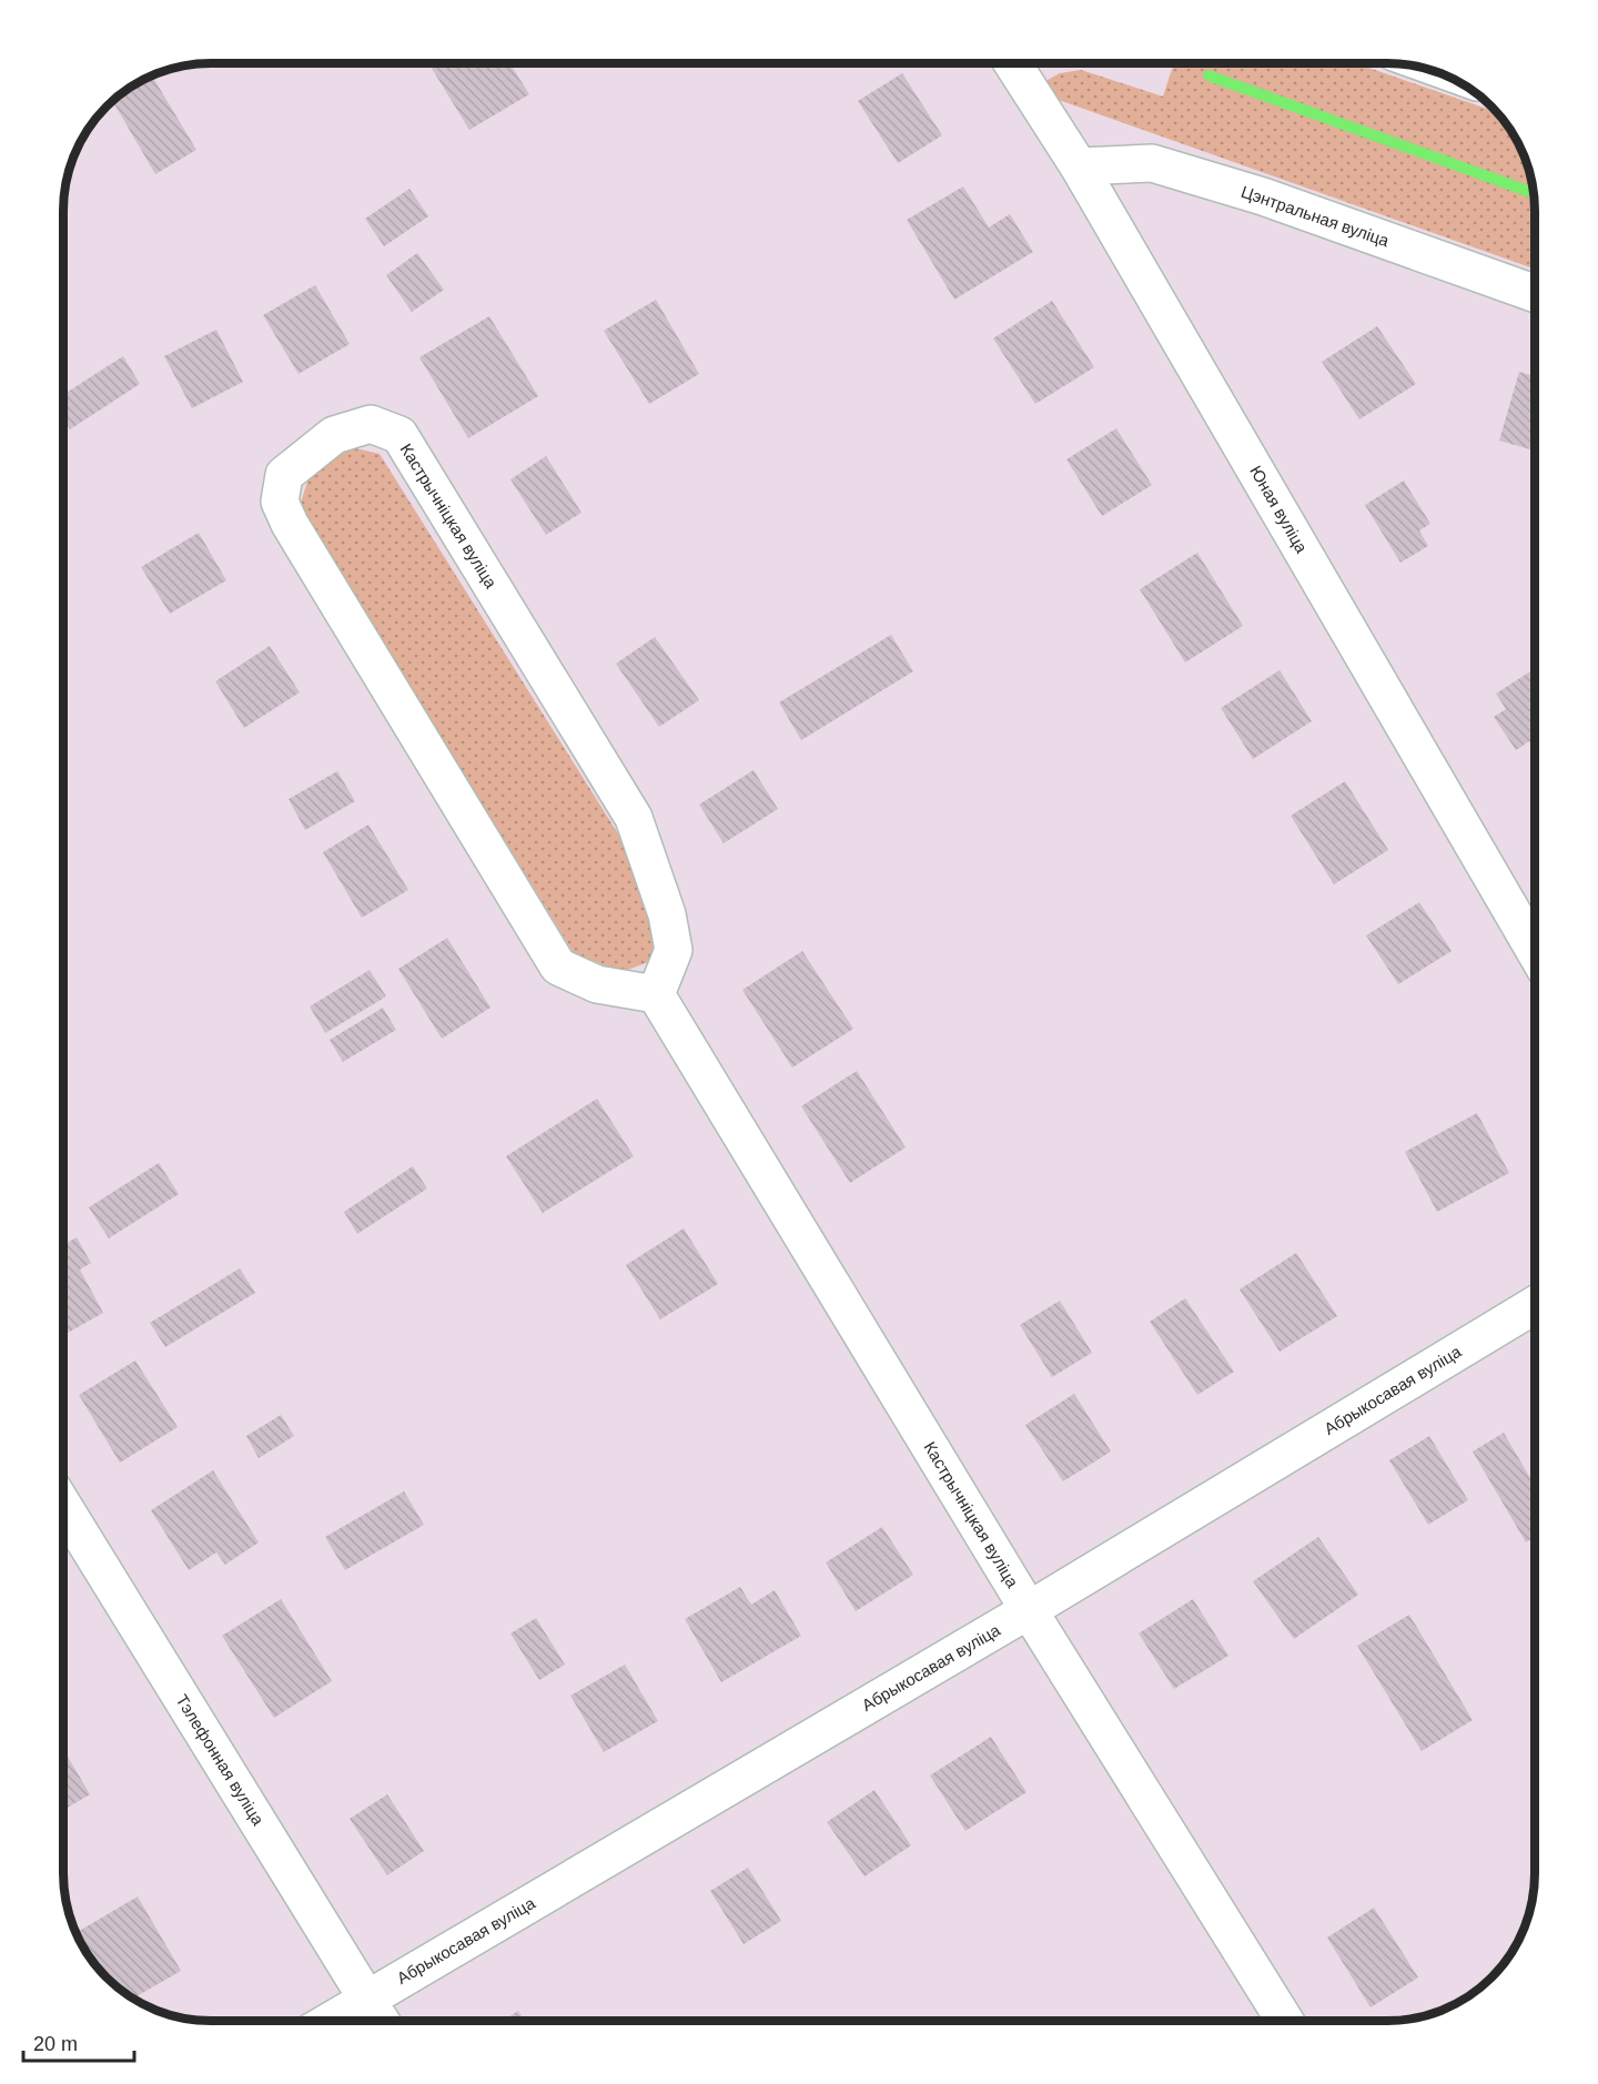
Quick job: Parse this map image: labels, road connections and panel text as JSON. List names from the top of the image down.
{
  "streets": {
    "street": [
      "Цэнтральная вуліца",
      "Юная вуліца",
      "Кастрычніцкая вуліца",
      "Абрыкосавая вуліца",
      "Тэлефонная вуліца"
    ]
  },
  "crossings": [
    ["Цэнтральная вуліца", "Юная вуліца"],
    ["Кастрычніцкая вуліца", "Абрыкосавая вуліца"],
    ["Абрыкосавая вуліца", "Тэлефонная вуліца"]
  ],
  "scale_bar": "20 m"
}
